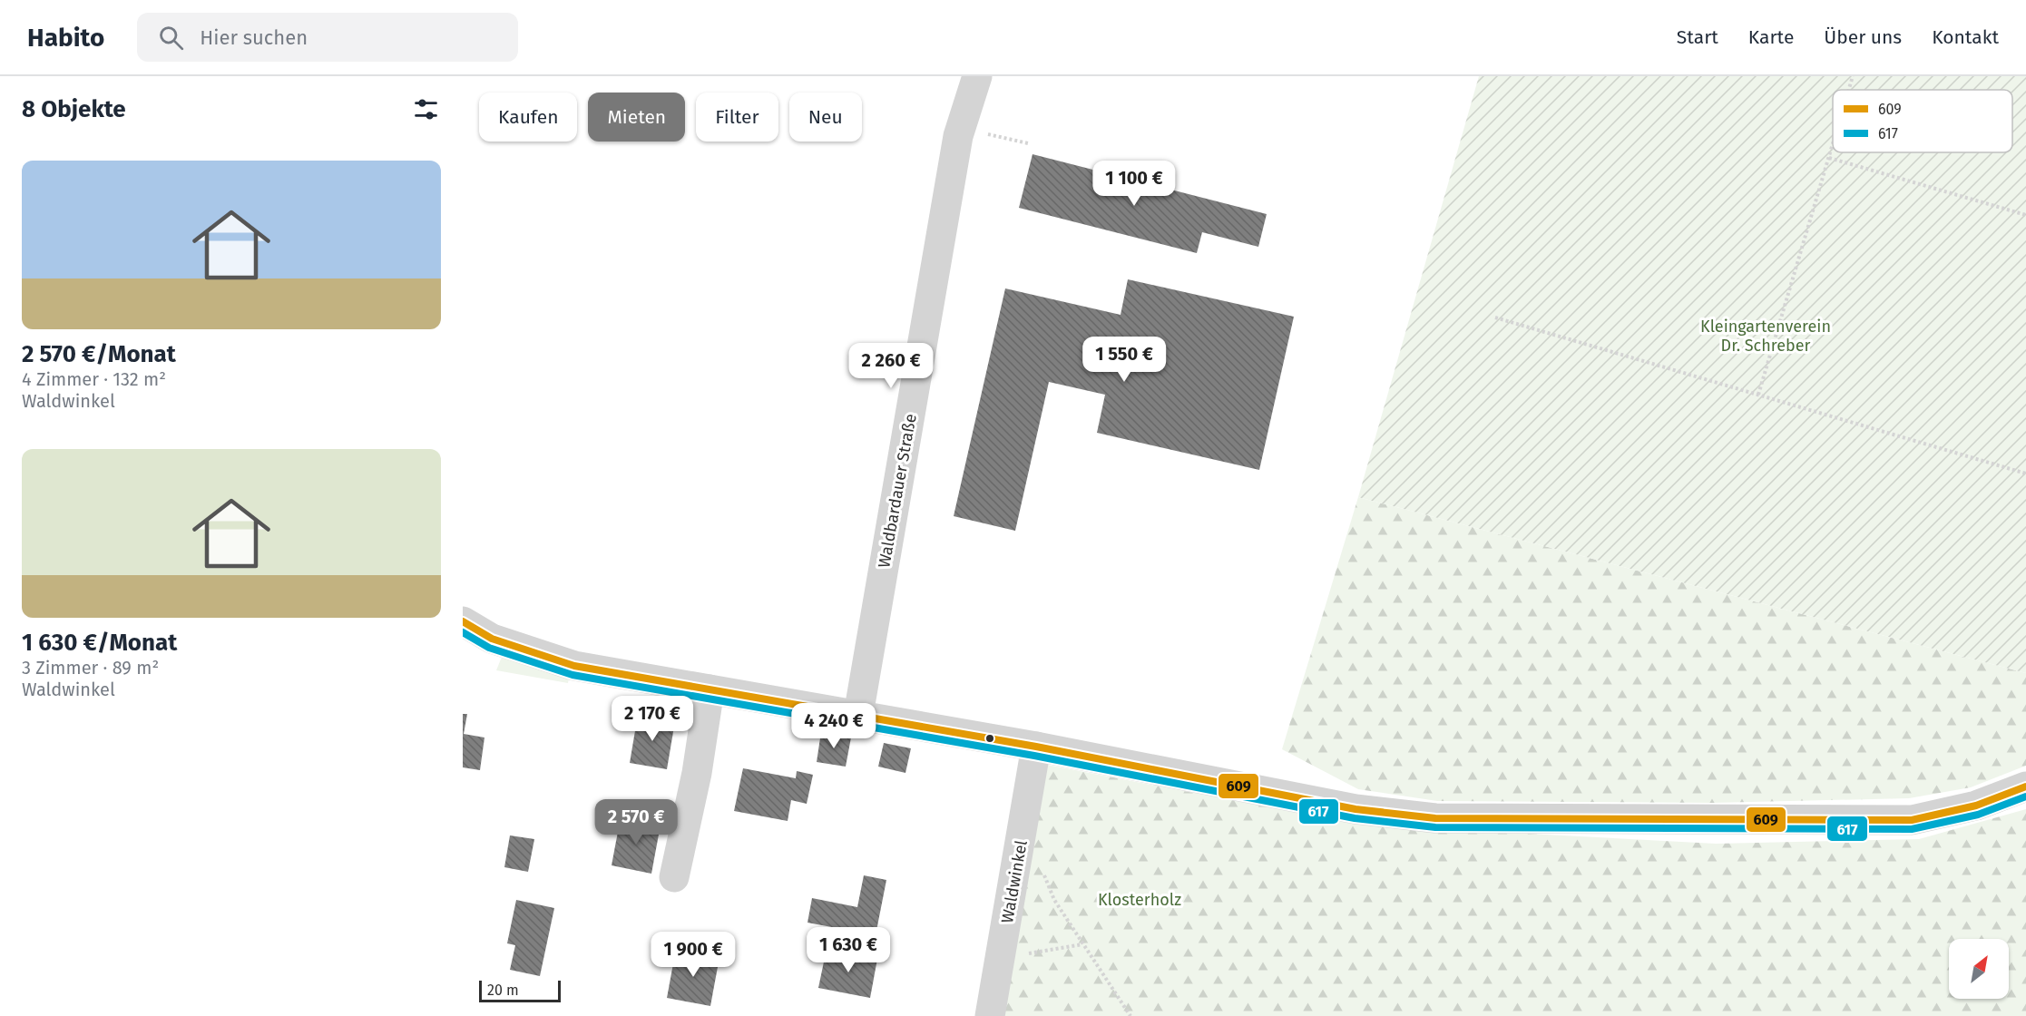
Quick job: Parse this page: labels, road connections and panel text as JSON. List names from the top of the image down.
{
  "streets": {
    "street": ["Waldbardauer Straße", "Waldwinkel"]
  },
  "parks": ["Kleingartenverein Dr. Schreber", "Klosterholz"],
  "lines": ["transit line 609", "transit line 617"],
  "legend": ["609", "617"],
  "scale_bar": "20 m",
  "north": "top right",
  "page": {
    "header": "Habito",
    "search": "Hier suchen",
    "nav": [
      "Start",
      "Karte",
      "Über uns",
      "Kontakt"
    ],
    "heading": "8 Objekte",
    "chip": [
      "Kaufen",
      "Mieten",
      "Filter",
      "Neu"
    ],
    "list": [
      {
        "name": "2 570 €/Monat",
        "note": "4 Zimmer · 132 m² · Waldwinkel"
      },
      {
        "name": "1 630 €/Monat",
        "note": "3 Zimmer · 89 m² · Waldwinkel"
      }
    ],
    "price": [
      "1 100 €",
      "1 550 €",
      "2 260 €",
      "2 170 €",
      "4 240 €",
      "2 570 €",
      "1 630 €",
      "1 900 €"
    ],
    "scale": "20 m"
  }
}
